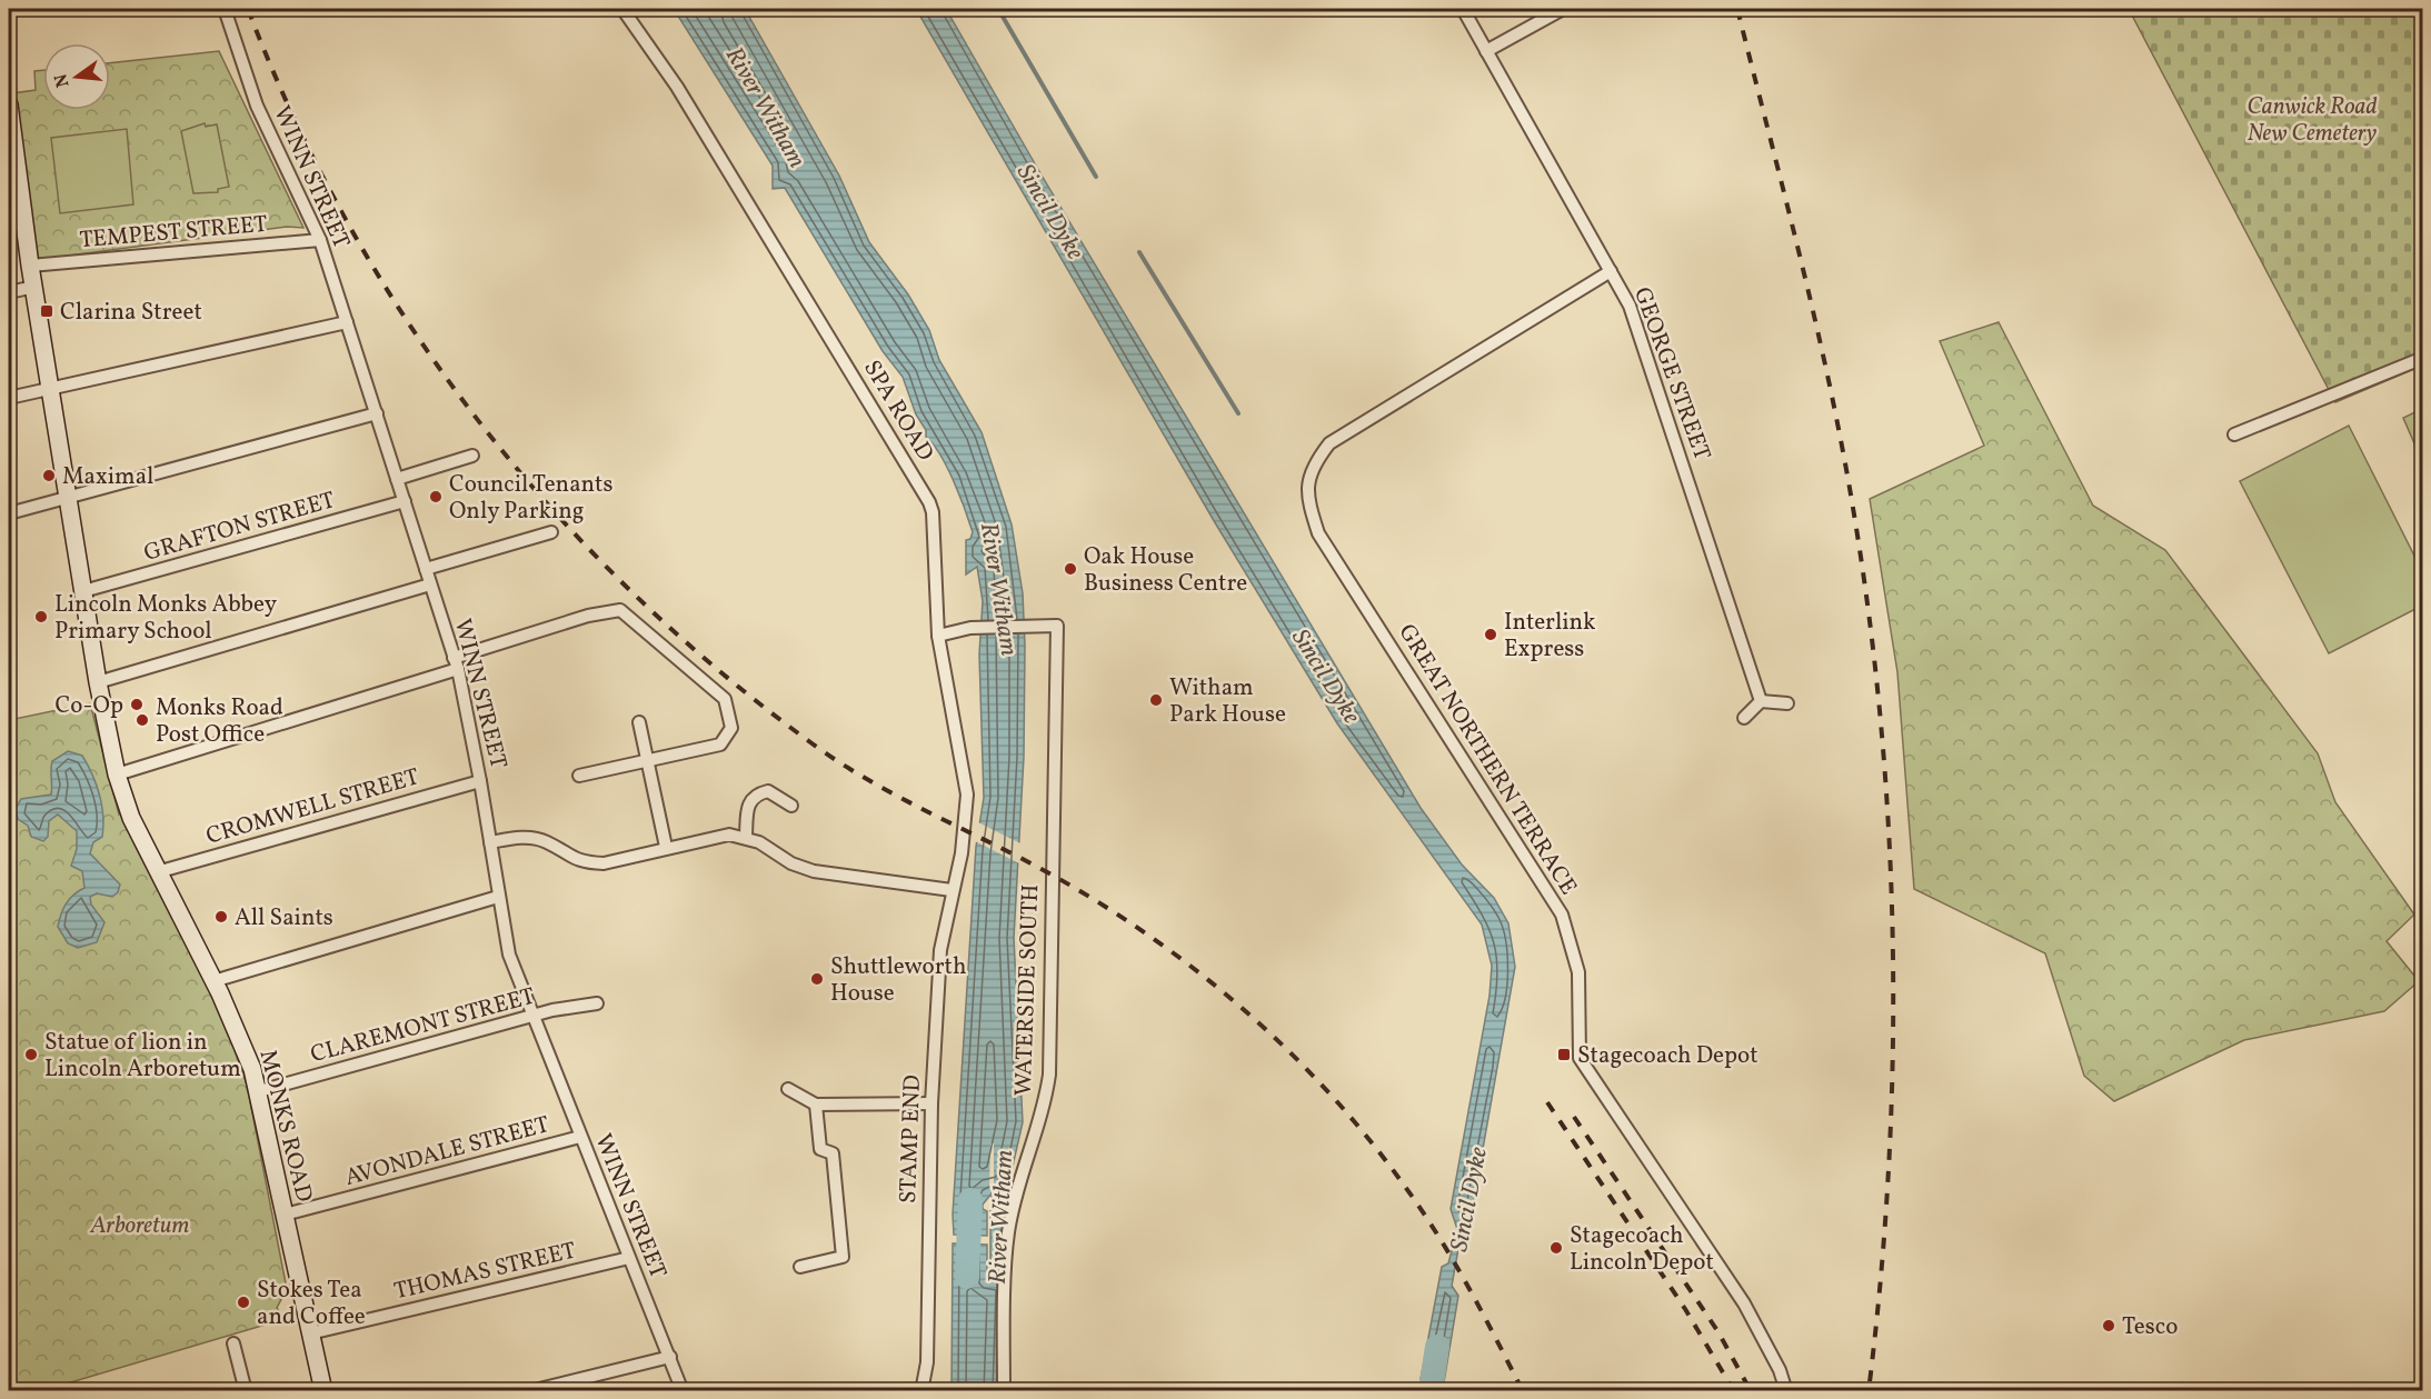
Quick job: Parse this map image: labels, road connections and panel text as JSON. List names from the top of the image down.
{
  "streets": {
    "main road": ["MONKS ROAD"],
    "street": [
      "WINN STREET",
      "TEMPEST STREET",
      "GEORGE STREET",
      "SPA ROAD",
      "GRAFTON STREET",
      "GREAT NORTHERN TERRACE",
      "CROMWELL STREET",
      "WATERSIDE SOUTH",
      "CLAREMONT STREET",
      "STAMP END",
      "AVONDALE STREET",
      "THOMAS STREET"
    ]
  },
  "crossings": [
    ["WINN STREET", "TEMPEST STREET"],
    ["WINN STREET", "GRAFTON STREET"],
    ["WINN STREET", "CROMWELL STREET"],
    ["WINN STREET", "CLAREMONT STREET"],
    ["WINN STREET", "AVONDALE STREET"],
    ["WINN STREET", "THOMAS STREET"],
    ["TEMPEST STREET", "MONKS ROAD"],
    ["GEORGE STREET", "GREAT NORTHERN TERRACE"],
    ["SPA ROAD", "WATERSIDE SOUTH"],
    ["SPA ROAD", "STAMP END"],
    ["GRAFTON STREET", "MONKS ROAD"],
    ["CROMWELL STREET", "MONKS ROAD"],
    ["CLAREMONT STREET", "MONKS ROAD"],
    ["MONKS ROAD", "AVONDALE STREET"],
    ["MONKS ROAD", "THOMAS STREET"]
  ],
  "water": ["River Witham", "Sincil Dyke"],
  "parks": ["Canwick Road New Cemetery", "Arboretum"],
  "places": {
    "transit": ["Clarina Street", "Stagecoach Depot"],
    "other": [
      "Maximal",
      "Council Tenants Only Parking",
      "Oak House Business Centre",
      "Lincoln Monks Abbey Primary School",
      "Interlink Express",
      "Witham Park House",
      "Co-Op",
      "Monks Road Post Office",
      "All Saints",
      "Shuttleworth House",
      "Statue of lion in Lincoln Arboretum",
      "Stagecoach Lincoln Depot",
      "Stokes Tea and Coffee",
      "Tesco"
    ]
  },
  "north": "left"
}
